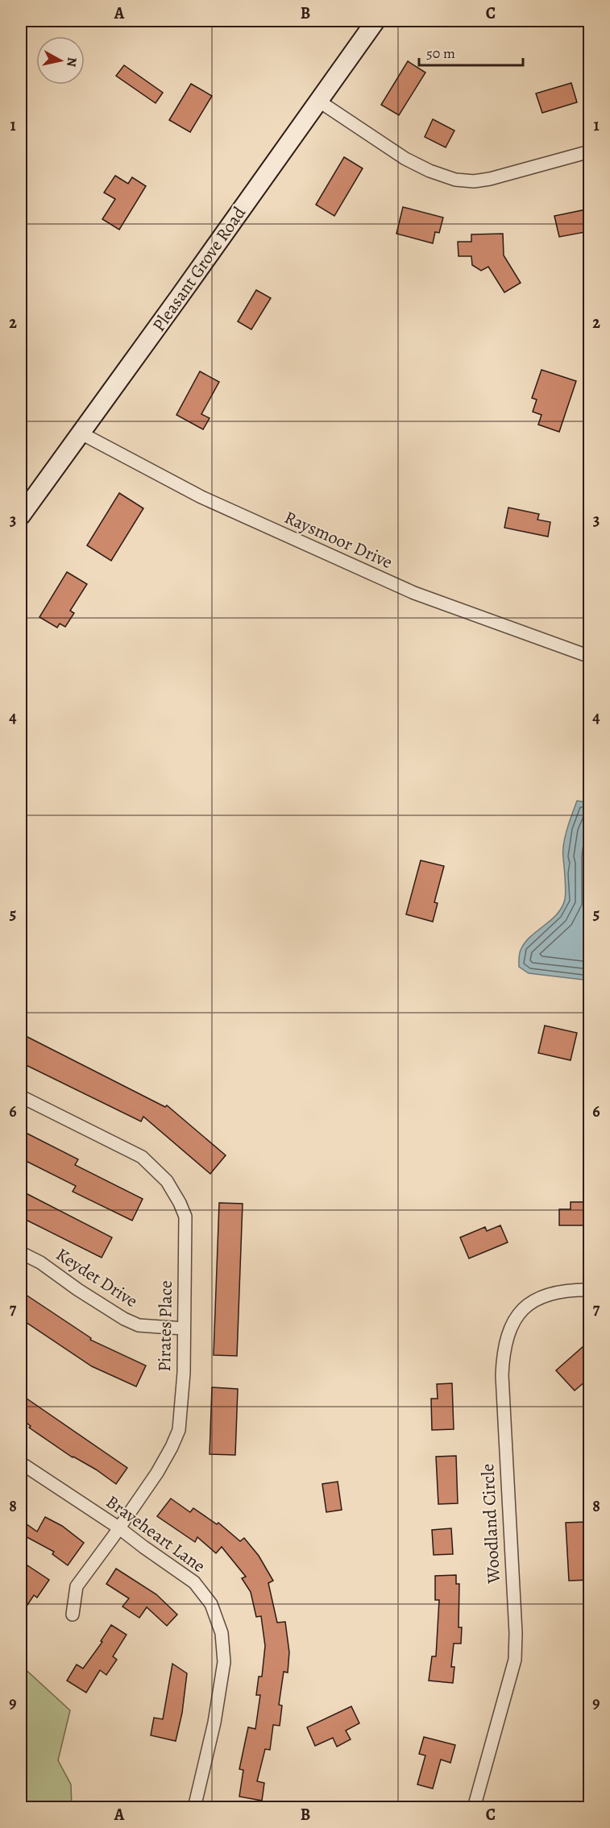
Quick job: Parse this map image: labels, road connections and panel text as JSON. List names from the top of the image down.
{
  "streets": {
    "street": [
      "Pleasant Grove Road",
      "Raysmoor Drive",
      "Keydet Drive",
      "Pirates Place",
      "Woodland Circle",
      "Braveheart Lane"
    ]
  },
  "crossings": [
    ["Pleasant Grove Road", "Raysmoor Drive"],
    ["Keydet Drive", "Pirates Place"],
    ["Pirates Place", "Braveheart Lane"]
  ],
  "scale_bar": "50 m",
  "north": "right",
  "grid": {
    "columns": ["A", "B", "C"],
    "rows": [
      "1",
      "2",
      "3",
      "4",
      "5",
      "6",
      "7",
      "8",
      "9"
    ]
  }
}
